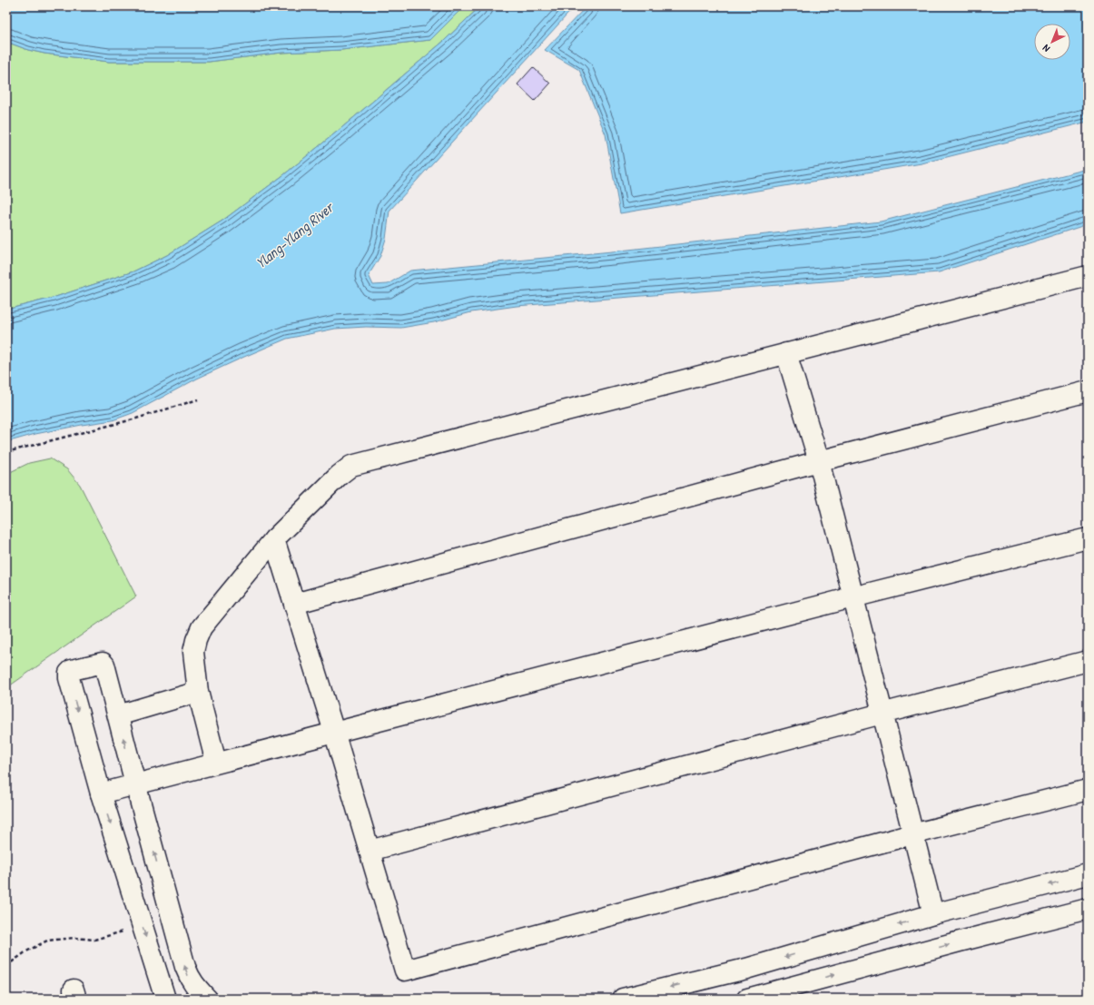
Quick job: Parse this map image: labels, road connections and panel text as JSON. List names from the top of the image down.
{
  "water": ["Ylang-Ylang River"],
  "north": "bottom left"
}
